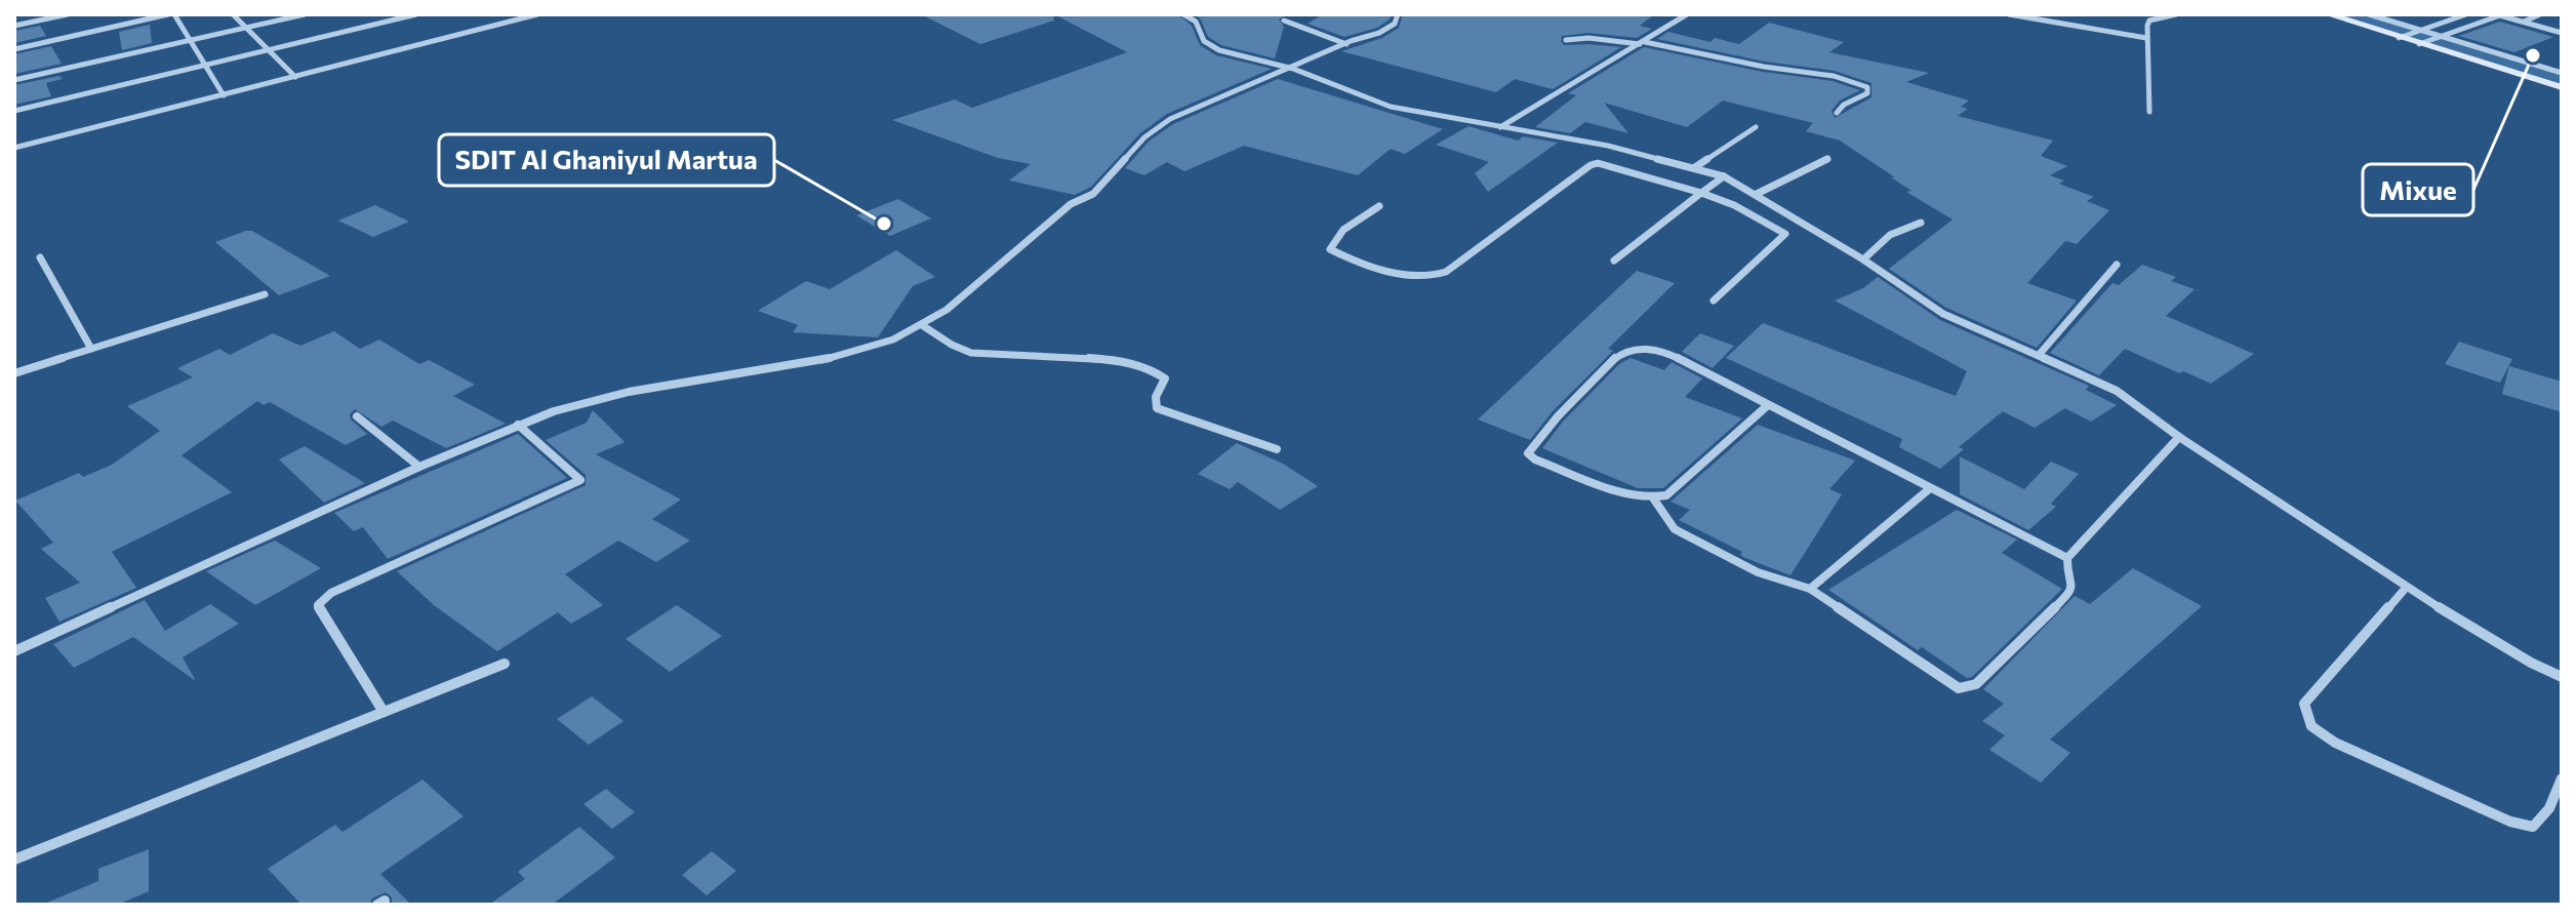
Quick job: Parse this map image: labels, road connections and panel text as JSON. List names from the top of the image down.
{
  "places": ["Mixue", "SDIT Al Ghaniyul Martua"]
}
